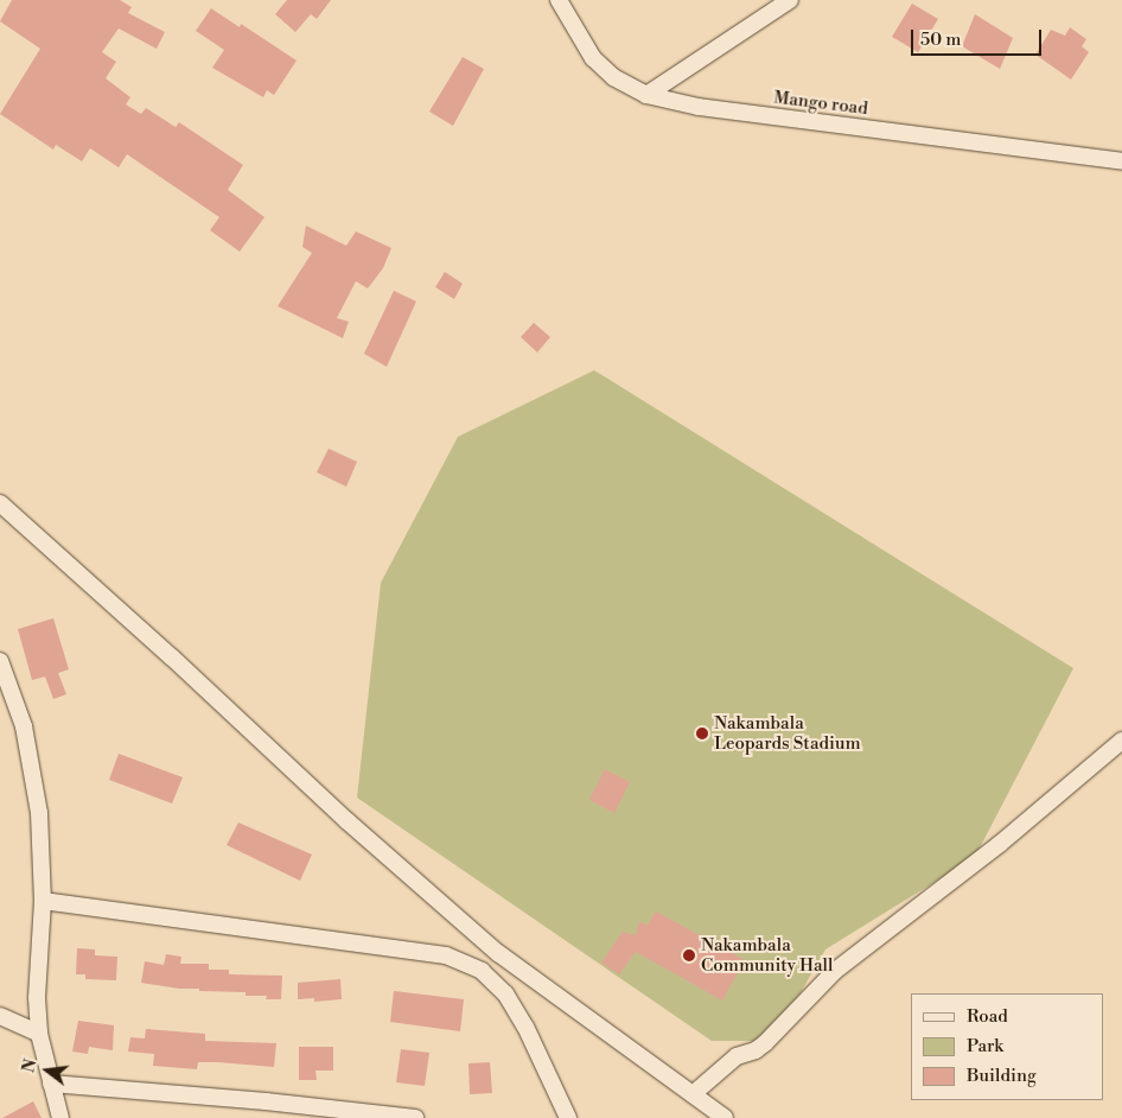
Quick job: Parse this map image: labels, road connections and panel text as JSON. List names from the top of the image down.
{
  "streets": {
    "street": ["Mango road"]
  },
  "places": ["Nakambala Leopards Stadium", "Nakambala Community Hall"],
  "legend": ["Road", "Park", "Building"],
  "scale_bar": "50 m",
  "north": "left"
}
